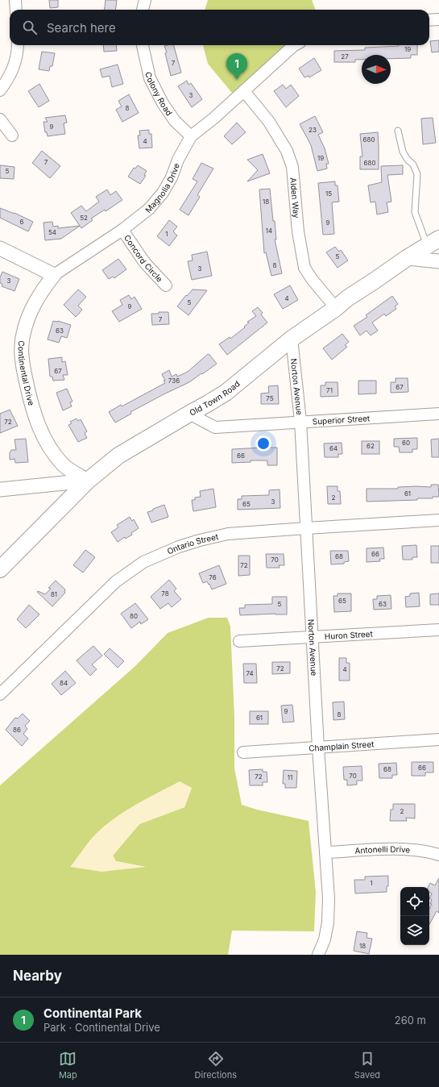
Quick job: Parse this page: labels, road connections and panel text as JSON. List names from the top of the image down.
{
  "streets": {
    "main road": ["Old Town Road"],
    "street": [
      "Colony Road",
      "Magnolia Drive",
      "Alden Way",
      "Concord Circle",
      "Continental Drive",
      "Norton Avenue",
      "Superior Street",
      "Ontario Street",
      "Huron Street",
      "Champlain Street",
      "Antonelli Drive"
    ]
  },
  "crossings": [
    ["Colony Road", "Magnolia Drive"],
    ["Magnolia Drive", "Concord Circle"],
    ["Magnolia Drive", "Continental Drive"],
    ["Alden Way", "Old Town Road"],
    ["Concord Circle", "Continental Drive"],
    ["Continental Drive", "Old Town Road"],
    ["Norton Avenue", "Old Town Road"],
    ["Norton Avenue", "Superior Street"],
    ["Norton Avenue", "Ontario Street"],
    ["Norton Avenue", "Huron Street"],
    ["Norton Avenue", "Champlain Street"],
    ["Norton Avenue", "Antonelli Drive"],
    ["Old Town Road", "Superior Street"]
  ],
  "house_numbers": [
    "19",
    "27",
    "7",
    "3",
    "8",
    "9",
    "23",
    "680",
    "4",
    "19",
    "7",
    "680",
    "5",
    "15",
    "18",
    "52",
    "6",
    "9",
    "14",
    "54",
    "1",
    "5",
    "8",
    "3",
    "3",
    "4",
    "5",
    "9",
    "7",
    "63",
    "67",
    "736",
    "67",
    "71",
    "75",
    "72",
    "60",
    "62",
    "64",
    "66",
    "61",
    "2",
    "3",
    "65",
    "66",
    "68",
    "70",
    "72",
    "76",
    "78",
    "81",
    "65",
    "5",
    "63",
    "80",
    "72",
    "4",
    "74",
    "84",
    "9",
    "8",
    "61",
    "86",
    "66",
    "68",
    "70",
    "72",
    "11",
    "2",
    "1",
    "18"
  ],
  "north": "right",
  "page": {
    "search": "Search here",
    "pins": "1",
    "heading": "Nearby",
    "list": [
      {
        "mark": "1",
        "name": "Continental Park",
        "note": "Park · Continental Drive",
        "value": "260 m"
      }
    ],
    "nav": ["Map", "Directions", "Saved"]
  }
}
